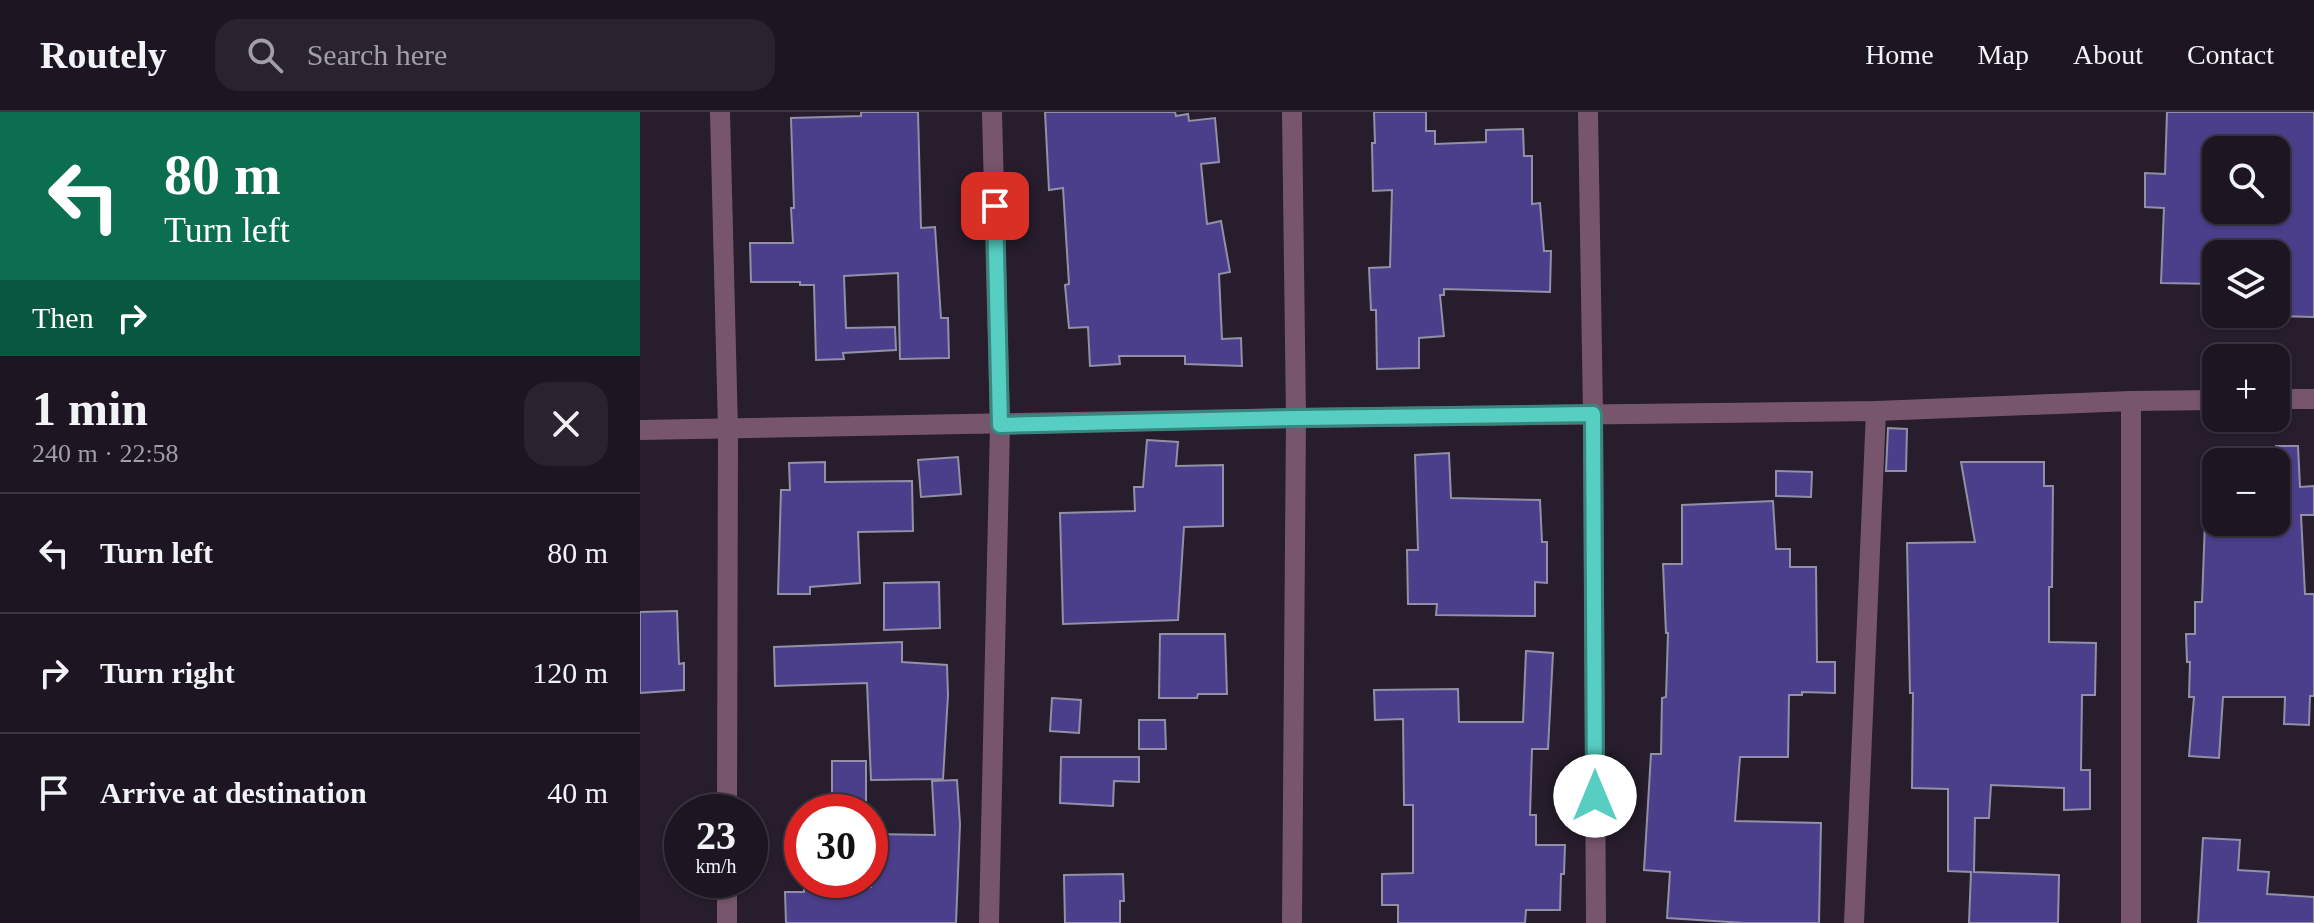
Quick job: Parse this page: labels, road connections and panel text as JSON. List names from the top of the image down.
{
  "page": {
    "header": "Routely",
    "search": "Search here",
    "nav": [
      "Home",
      "Map",
      "About",
      "Contact"
    ],
    "turn": ["80 m", "Turn left"],
    "map_buttons": ["+", "−"],
    "then": "Then",
    "heading": ["1 min", "240 m · 22:58"],
    "list": [
      {
        "name": "Turn left",
        "value": "80 m"
      },
      {
        "name": "Turn right",
        "value": "120 m"
      },
      {
        "name": "Arrive at destination",
        "value": "40 m"
      }
    ],
    "speed": "23 km/h",
    "limit": "30"
  }
}
